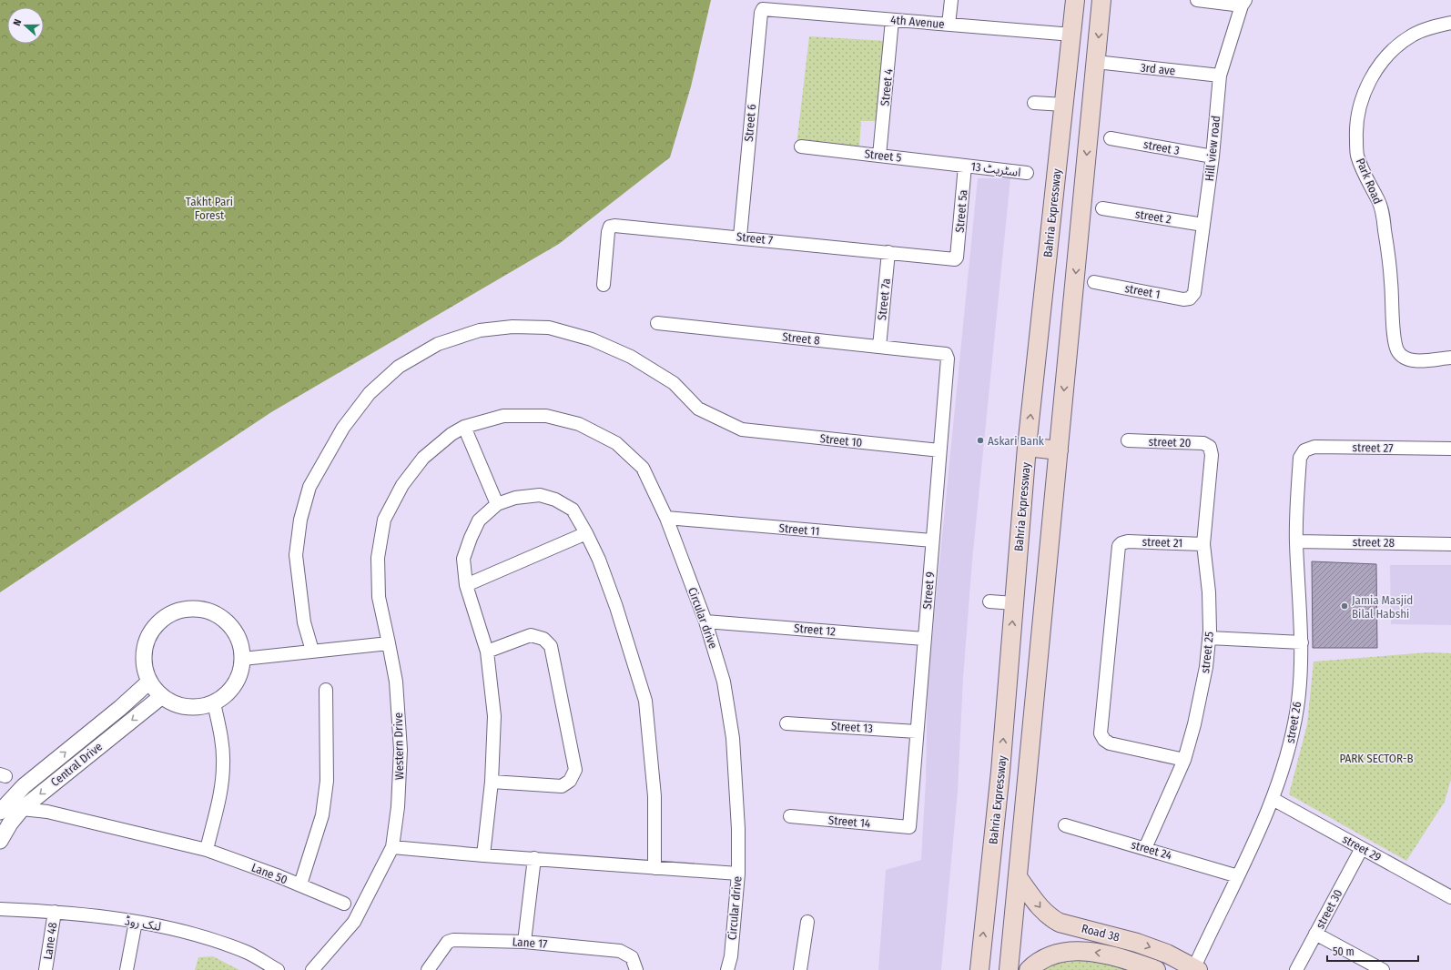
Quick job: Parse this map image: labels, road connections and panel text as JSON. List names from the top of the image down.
{
  "streets": {
    "main road": ["Bahria Expressway", "Road 38"],
    "street": [
      "4th Avenue",
      "3rd ave",
      "Street 4",
      "Street 6",
      "street 3",
      "Hill view road",
      "Street 5",
      "اسٹریٹ 13",
      "Park Road",
      "Street 5a",
      "street 2",
      "Street 7",
      "street 1",
      "Street 7a",
      "Street 8",
      "Street 10",
      "street 20",
      "street 27",
      "Street 11",
      "street 21",
      "street 28",
      "Street 9",
      "Circular drive",
      "Street 12",
      "street 25",
      "street 26",
      "Street 13",
      "Western Drive",
      "Central Drive",
      "Street 14",
      "street 29",
      "street 24",
      "Lane 50",
      "street 30",
      "لنک روڈ",
      "Lane 48",
      "Lane 17"
    ]
  },
  "crossings": [
    ["4th Avenue", "Street 4"],
    ["4th Avenue", "Street 6"],
    ["4th Avenue", "Bahria Expressway"],
    ["3rd ave", "Hill view road"],
    ["Street 4", "Street 5"],
    ["Street 6", "Street 7"],
    ["street 3", "Hill view road"],
    ["Hill view road", "street 2"],
    ["Hill view road", "street 1"],
    ["Street 5", "اسٹریٹ 13"],
    ["Street 5", "Street 5a"],
    ["اسٹریٹ 13", "Street 5a"],
    ["Street 5a", "Street 7"],
    ["Street 7", "Street 7a"],
    ["Street 7a", "Street 8"],
    ["Street 8", "Street 9"],
    ["Street 10", "Street 9"],
    ["street 20", "street 25"],
    ["street 27", "street 26"],
    ["Street 11", "Street 9"],
    ["Street 11", "Circular drive"],
    ["street 21", "street 25"],
    ["street 28", "street 26"],
    ["Street 9", "Street 12"],
    ["Street 9", "Street 13"],
    ["Street 9", "Street 14"],
    ["Circular drive", "Street 12"],
    ["Circular drive", "Western Drive"],
    ["street 25", "street 24"],
    ["street 26", "street 29"],
    ["street 26", "street 24"],
    ["street 26", "Road 38"],
    ["Central Drive", "Lane 50"],
    ["street 29", "street 30"],
    ["لنک روڈ", "Lane 48"]
  ],
  "parks": ["Takht Pari Forest", "PARK SECTOR-B"],
  "places": ["Askari Bank", "Jamia Masjid Bilal Habshi"],
  "scale_bar": "50 m",
  "north": "left"
}
